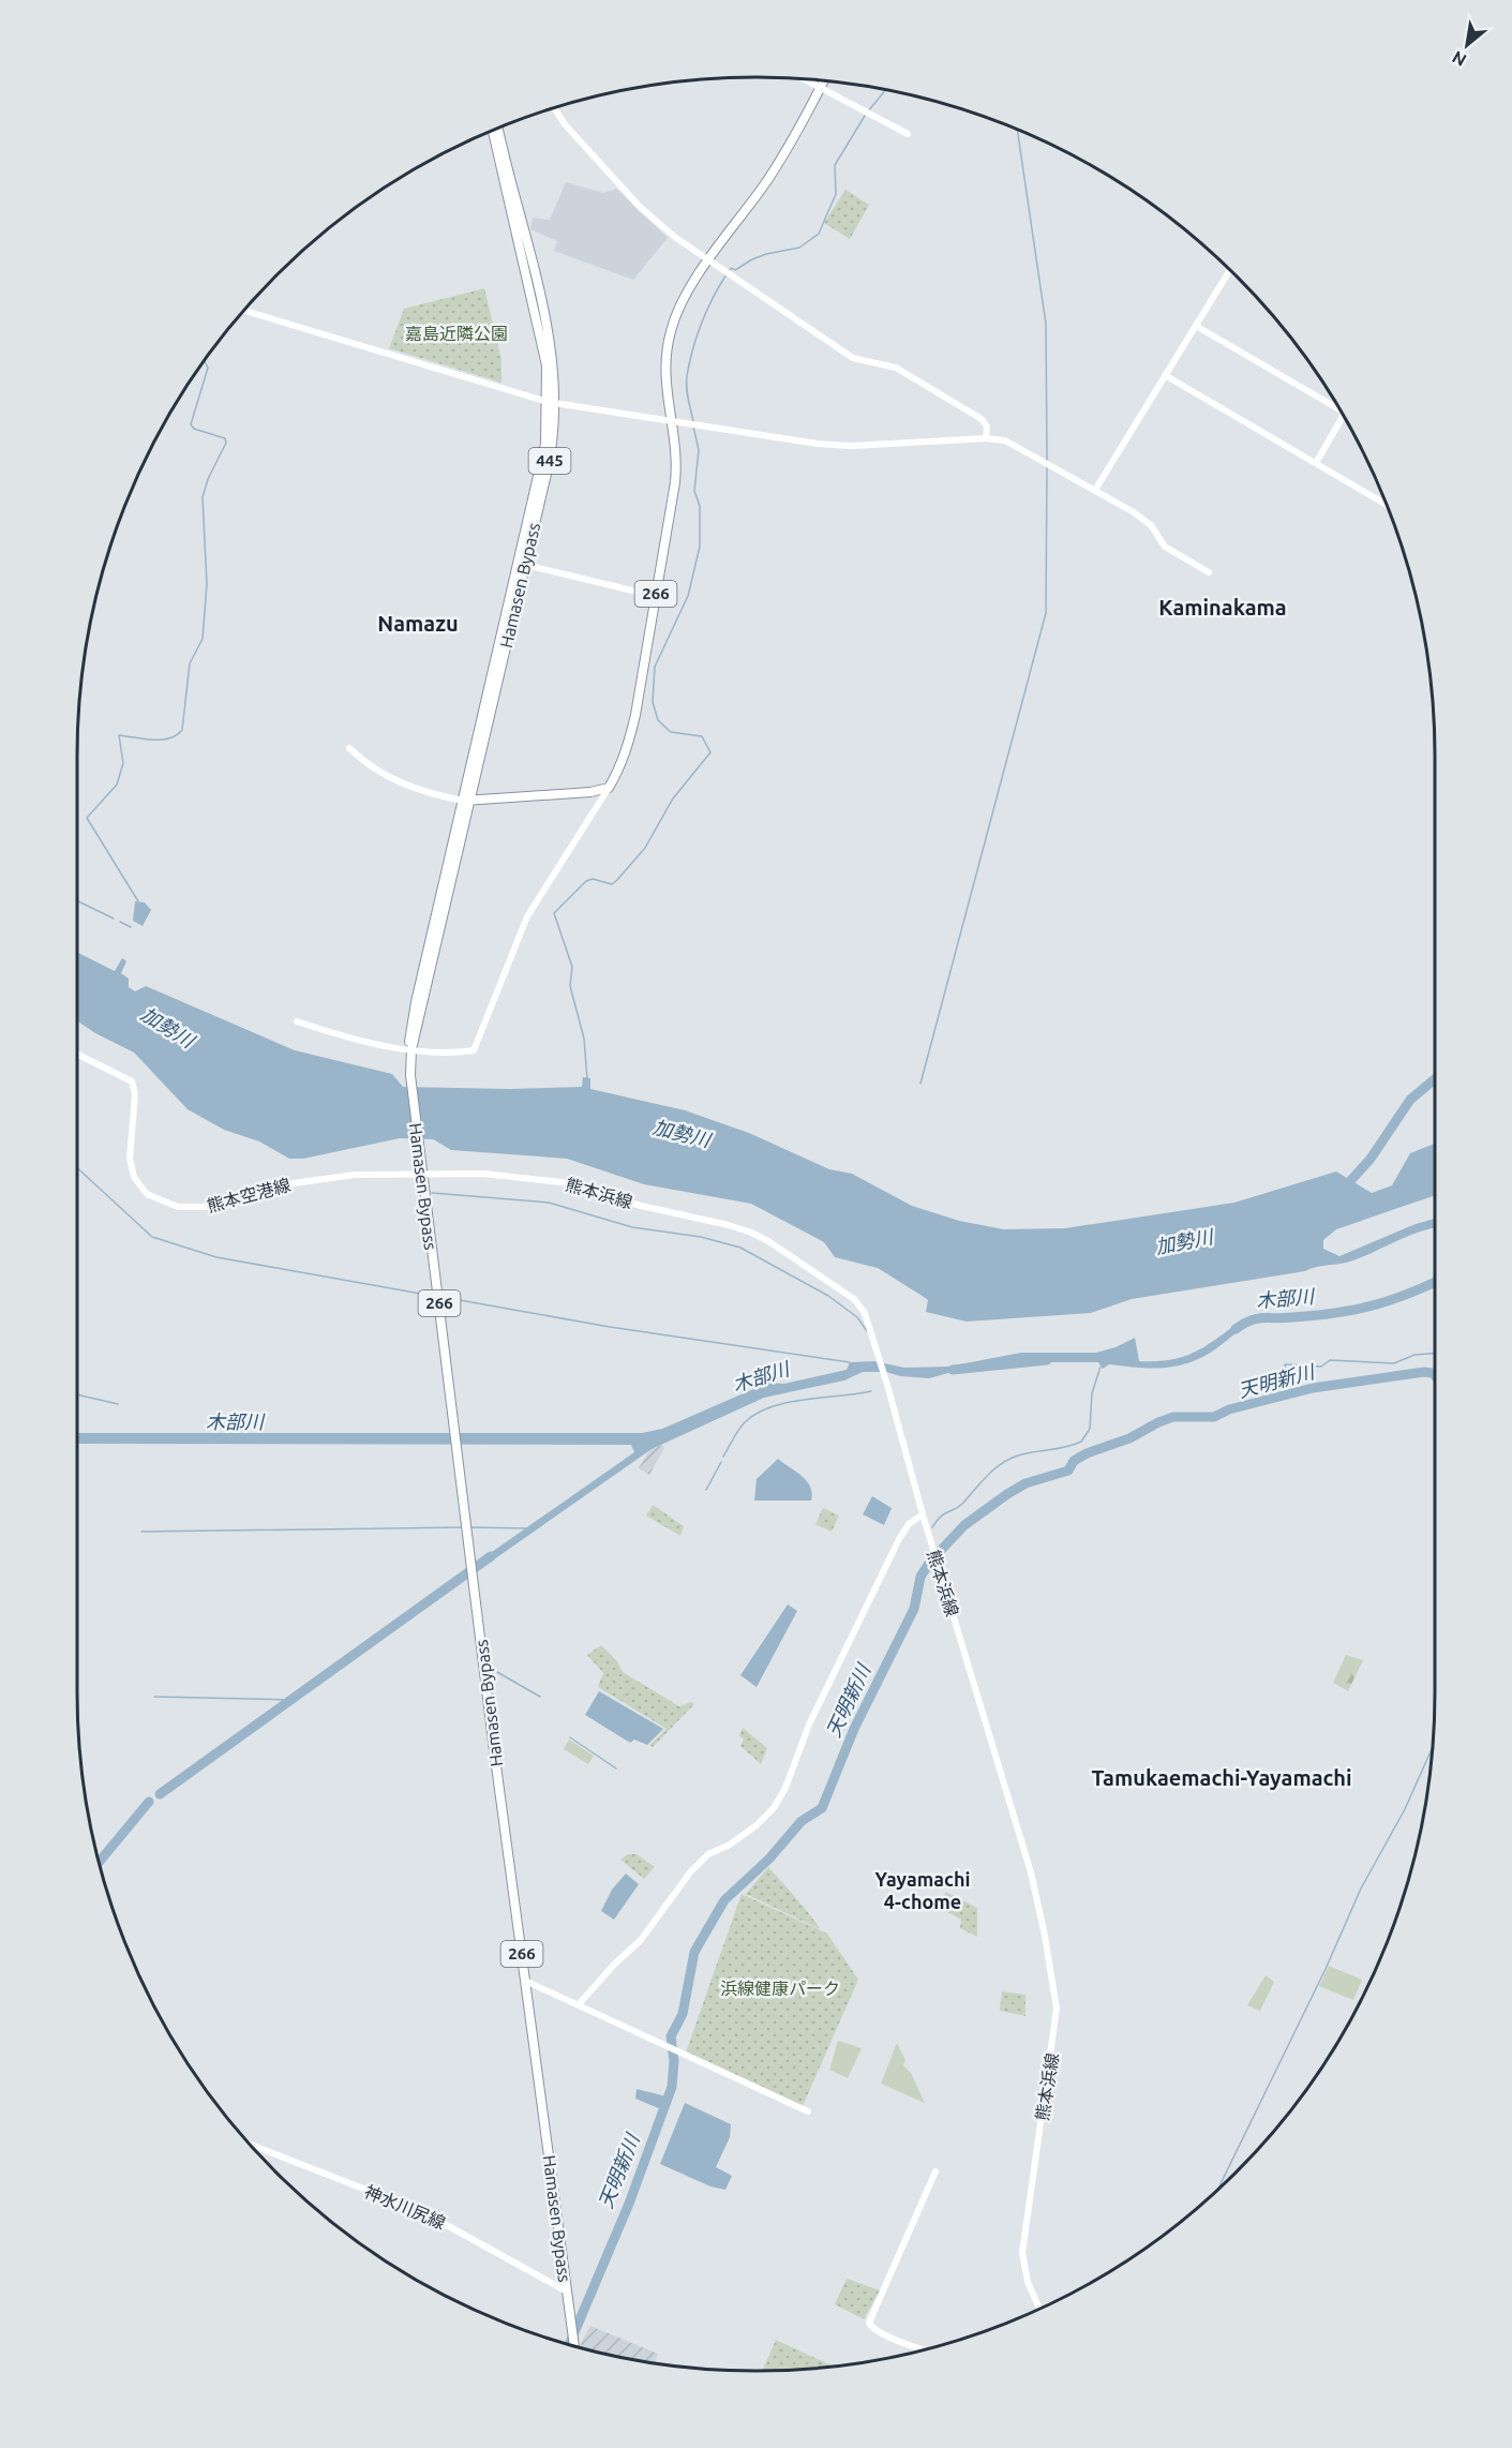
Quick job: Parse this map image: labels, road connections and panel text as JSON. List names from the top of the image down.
{
  "streets": {
    "highway": ["445", "Hamasen Bypass", "266"],
    "street": ["熊本浜線", "熊本空港線", "神水川尻線"]
  },
  "crossings": [
    ["Hamasen Bypass", "熊本浜線"],
    ["Hamasen Bypass", "熊本空港線"],
    ["Hamasen Bypass", "神水川尻線"],
    ["熊本浜線", "熊本空港線"]
  ],
  "districts": [
    "Kaminakama",
    "Namazu",
    "Tamukaemachi-Yayamachi",
    "Yayamachi 4-chome"
  ],
  "water": ["加勢川", "木部川", "天明新川"],
  "parks": ["嘉島近隣公園", "浜線健康パーク"],
  "north": "bottom left"
}
